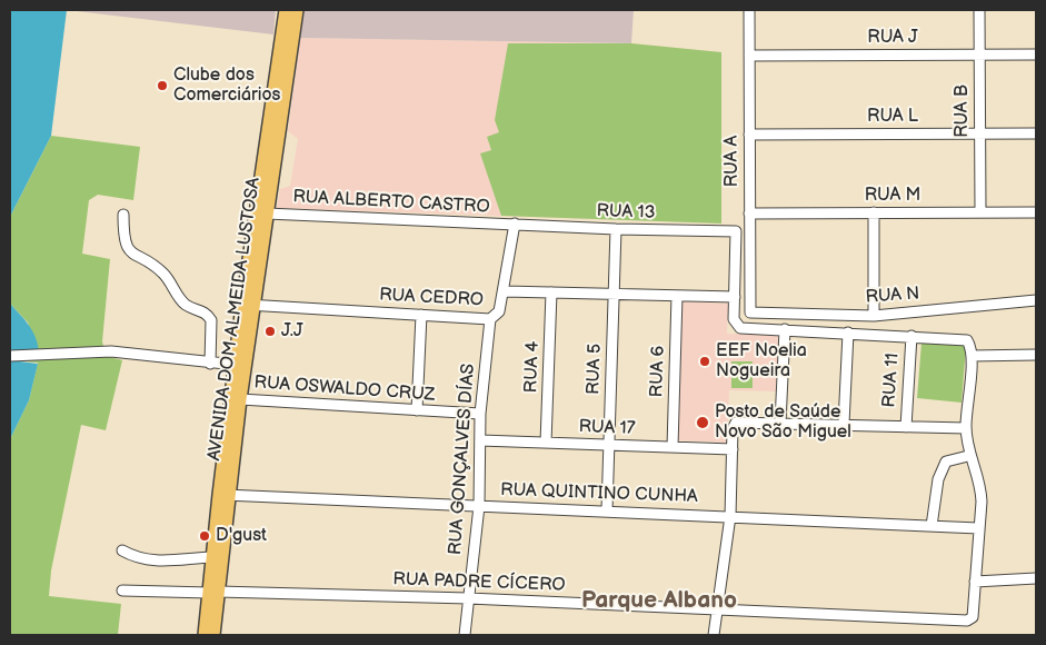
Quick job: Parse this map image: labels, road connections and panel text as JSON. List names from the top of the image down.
{
  "streets": {
    "main road": ["AVENIDA DOM ALMEIDA LUSTOSA"],
    "street": [
      "RUA J",
      "RUA B",
      "RUA L",
      "RUA A",
      "RUA M",
      "RUA ALBERTO CASTRO",
      "RUA 13",
      "RUA N",
      "RUA CEDRO",
      "RUA 4",
      "RUA 5",
      "RUA 6",
      "RUA 11",
      "RUA OSWALDO CRUZ",
      "RUA 17",
      "RUA GONÇALVES DÍAS",
      "RUA QUINTINO CUNHA",
      "RUA PADRE CÍCERO"
    ]
  },
  "crossings": [
    ["RUA J", "RUA B"],
    ["RUA J", "RUA A"],
    ["RUA B", "RUA L"],
    ["RUA B", "RUA M"],
    ["RUA L", "RUA A"],
    ["RUA A", "RUA M"],
    ["RUA A", "RUA N"],
    ["RUA ALBERTO CASTRO", "RUA 13"],
    ["RUA ALBERTO CASTRO", "AVENIDA DOM ALMEIDA LUSTOSA"],
    ["RUA 13", "RUA CEDRO"],
    ["RUA 13", "RUA 5"],
    ["RUA CEDRO", "AVENIDA DOM ALMEIDA LUSTOSA"],
    ["RUA CEDRO", "RUA 4"],
    ["RUA CEDRO", "RUA 5"],
    ["RUA CEDRO", "RUA 6"],
    ["RUA CEDRO", "RUA GONÇALVES DÍAS"],
    ["AVENIDA DOM ALMEIDA LUSTOSA", "RUA OSWALDO CRUZ"],
    ["AVENIDA DOM ALMEIDA LUSTOSA", "RUA QUINTINO CUNHA"],
    ["AVENIDA DOM ALMEIDA LUSTOSA", "RUA PADRE CÍCERO"],
    ["RUA 4", "RUA 17"],
    ["RUA 5", "RUA 17"],
    ["RUA 5", "RUA QUINTINO CUNHA"],
    ["RUA 6", "RUA 17"],
    ["RUA OSWALDO CRUZ", "RUA GONÇALVES DÍAS"],
    ["RUA 17", "RUA GONÇALVES DÍAS"],
    ["RUA GONÇALVES DÍAS", "RUA QUINTINO CUNHA"],
    ["RUA GONÇALVES DÍAS", "RUA PADRE CÍCERO"]
  ],
  "districts": ["Parque Albano"],
  "places": [
    "Clube dos Comerciários",
    "J.J",
    "EEF Noelia Nogueira",
    "Posto de Saúde Novo São Miguel",
    "D'gust"
  ]
}
